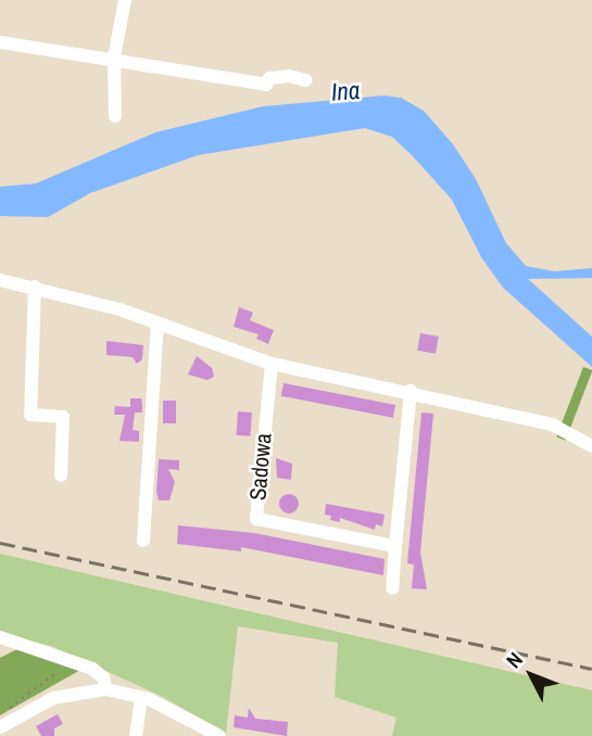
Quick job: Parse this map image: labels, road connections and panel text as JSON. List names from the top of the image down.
{
  "streets": {
    "street": ["Sadowa"]
  },
  "water": ["Ina"],
  "north": "top left"
}
